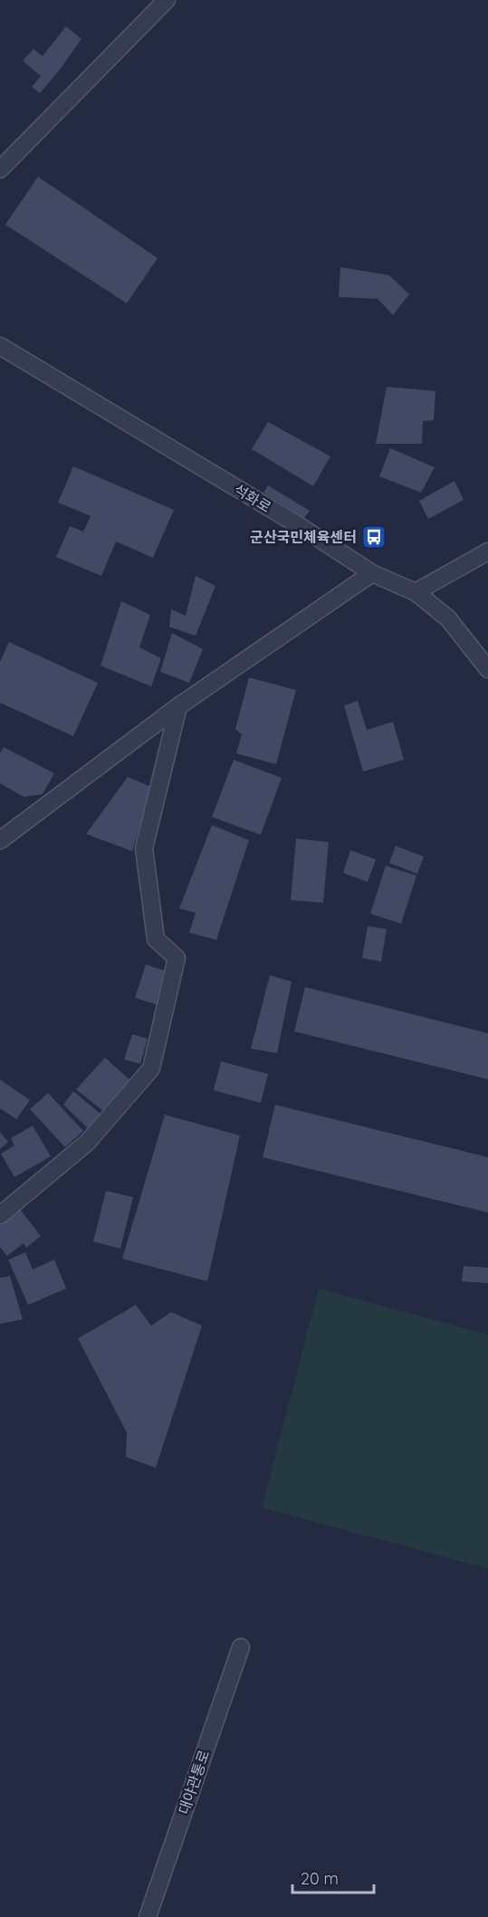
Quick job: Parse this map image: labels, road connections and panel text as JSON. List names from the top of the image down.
{
  "streets": {
    "street": ["석화로", "대야관통로"]
  },
  "places": {
    "bus stop": ["군산국민체육센터"]
  },
  "scale_bar": "20 m"
}
